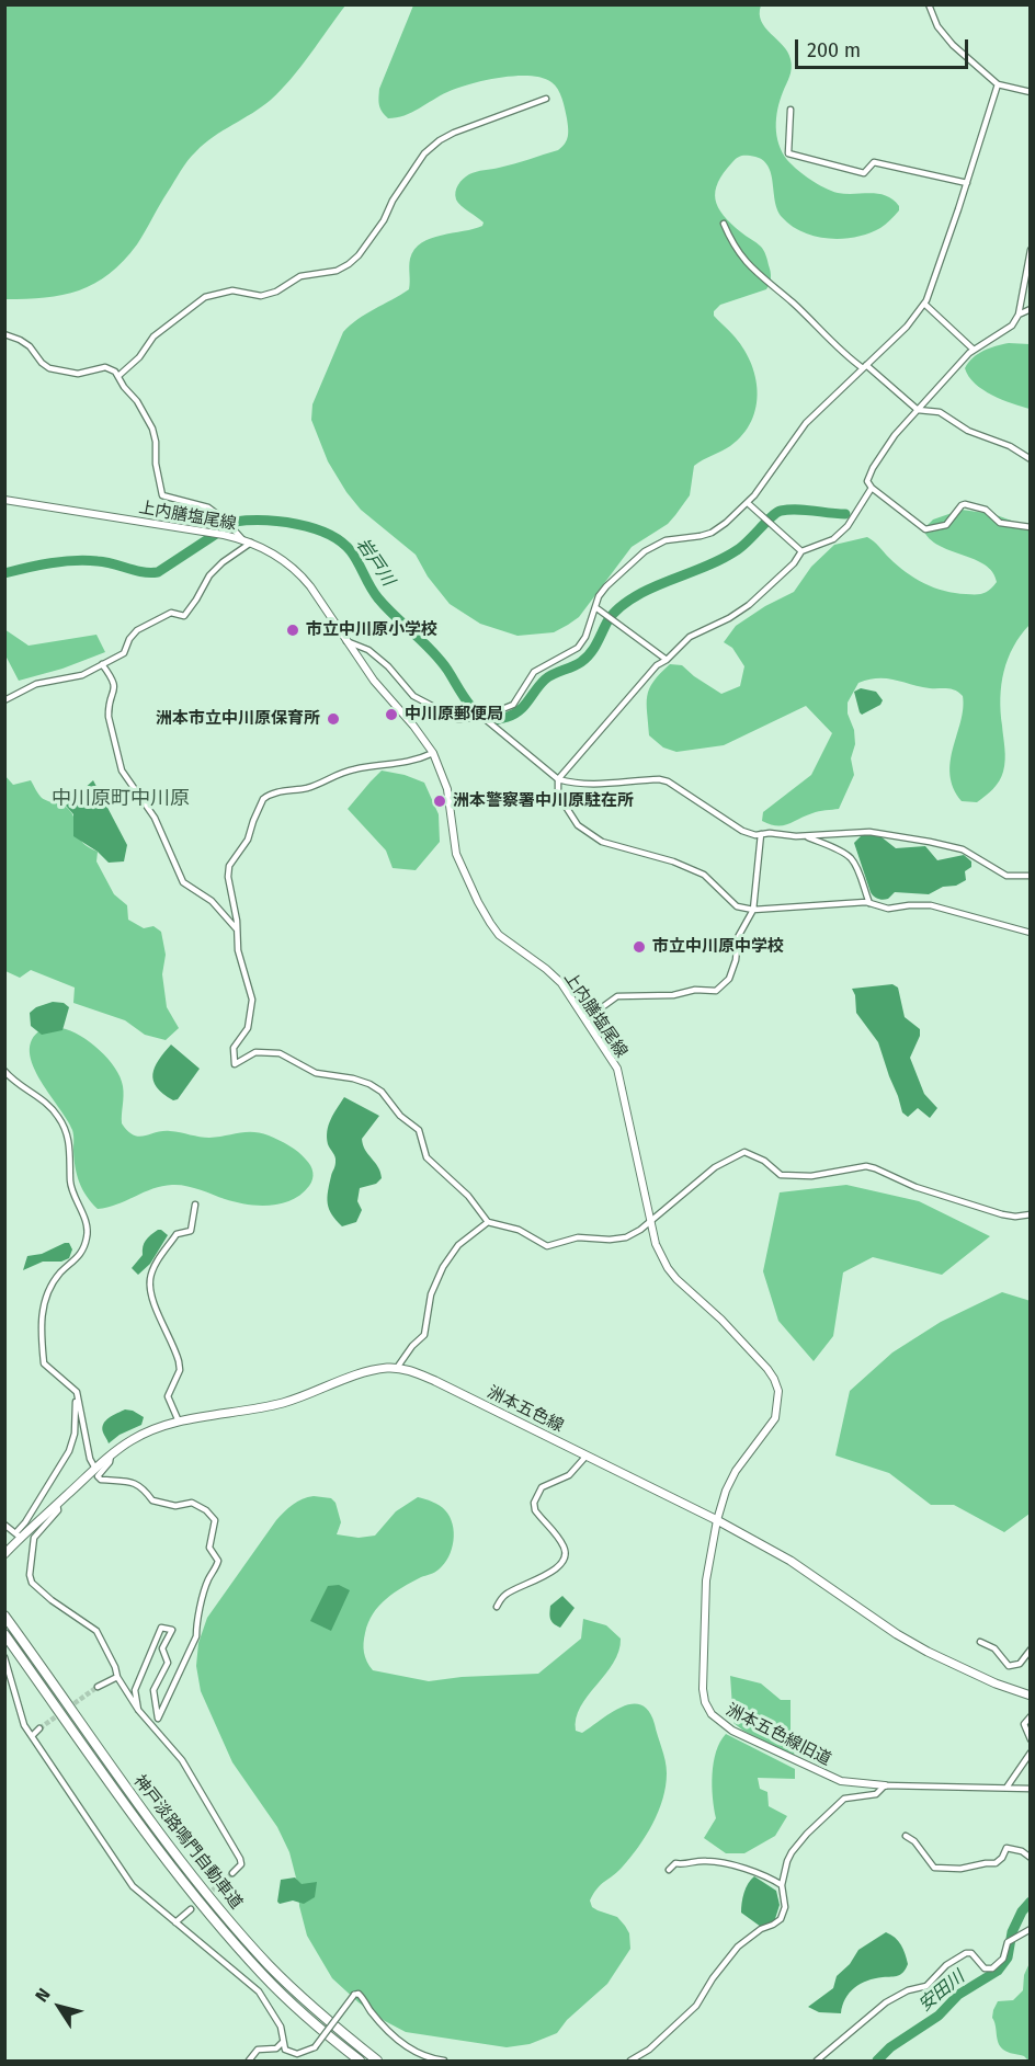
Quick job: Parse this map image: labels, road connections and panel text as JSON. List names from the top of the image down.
{
  "streets": {
    "highway": ["神戸淡路鳴門自動車道"],
    "main road": ["上内膳塩尾線", "洲本五色線", "洲本五色線旧道"]
  },
  "crossings": [
    ["上内膳塩尾線", "洲本五色線"],
    ["上内膳塩尾線", "洲本五色線旧道"],
    ["洲本五色線", "洲本五色線旧道"]
  ],
  "districts": ["中川原町中川原"],
  "water": ["岩戸川", "安田川"],
  "places": [
    "市立中川原小学校",
    "中川原郵便局",
    "洲本市立中川原保育所",
    "洲本警察署中川原駐在所",
    "市立中川原中学校"
  ],
  "scale_bar": "200 m",
  "north": "top left"
}
